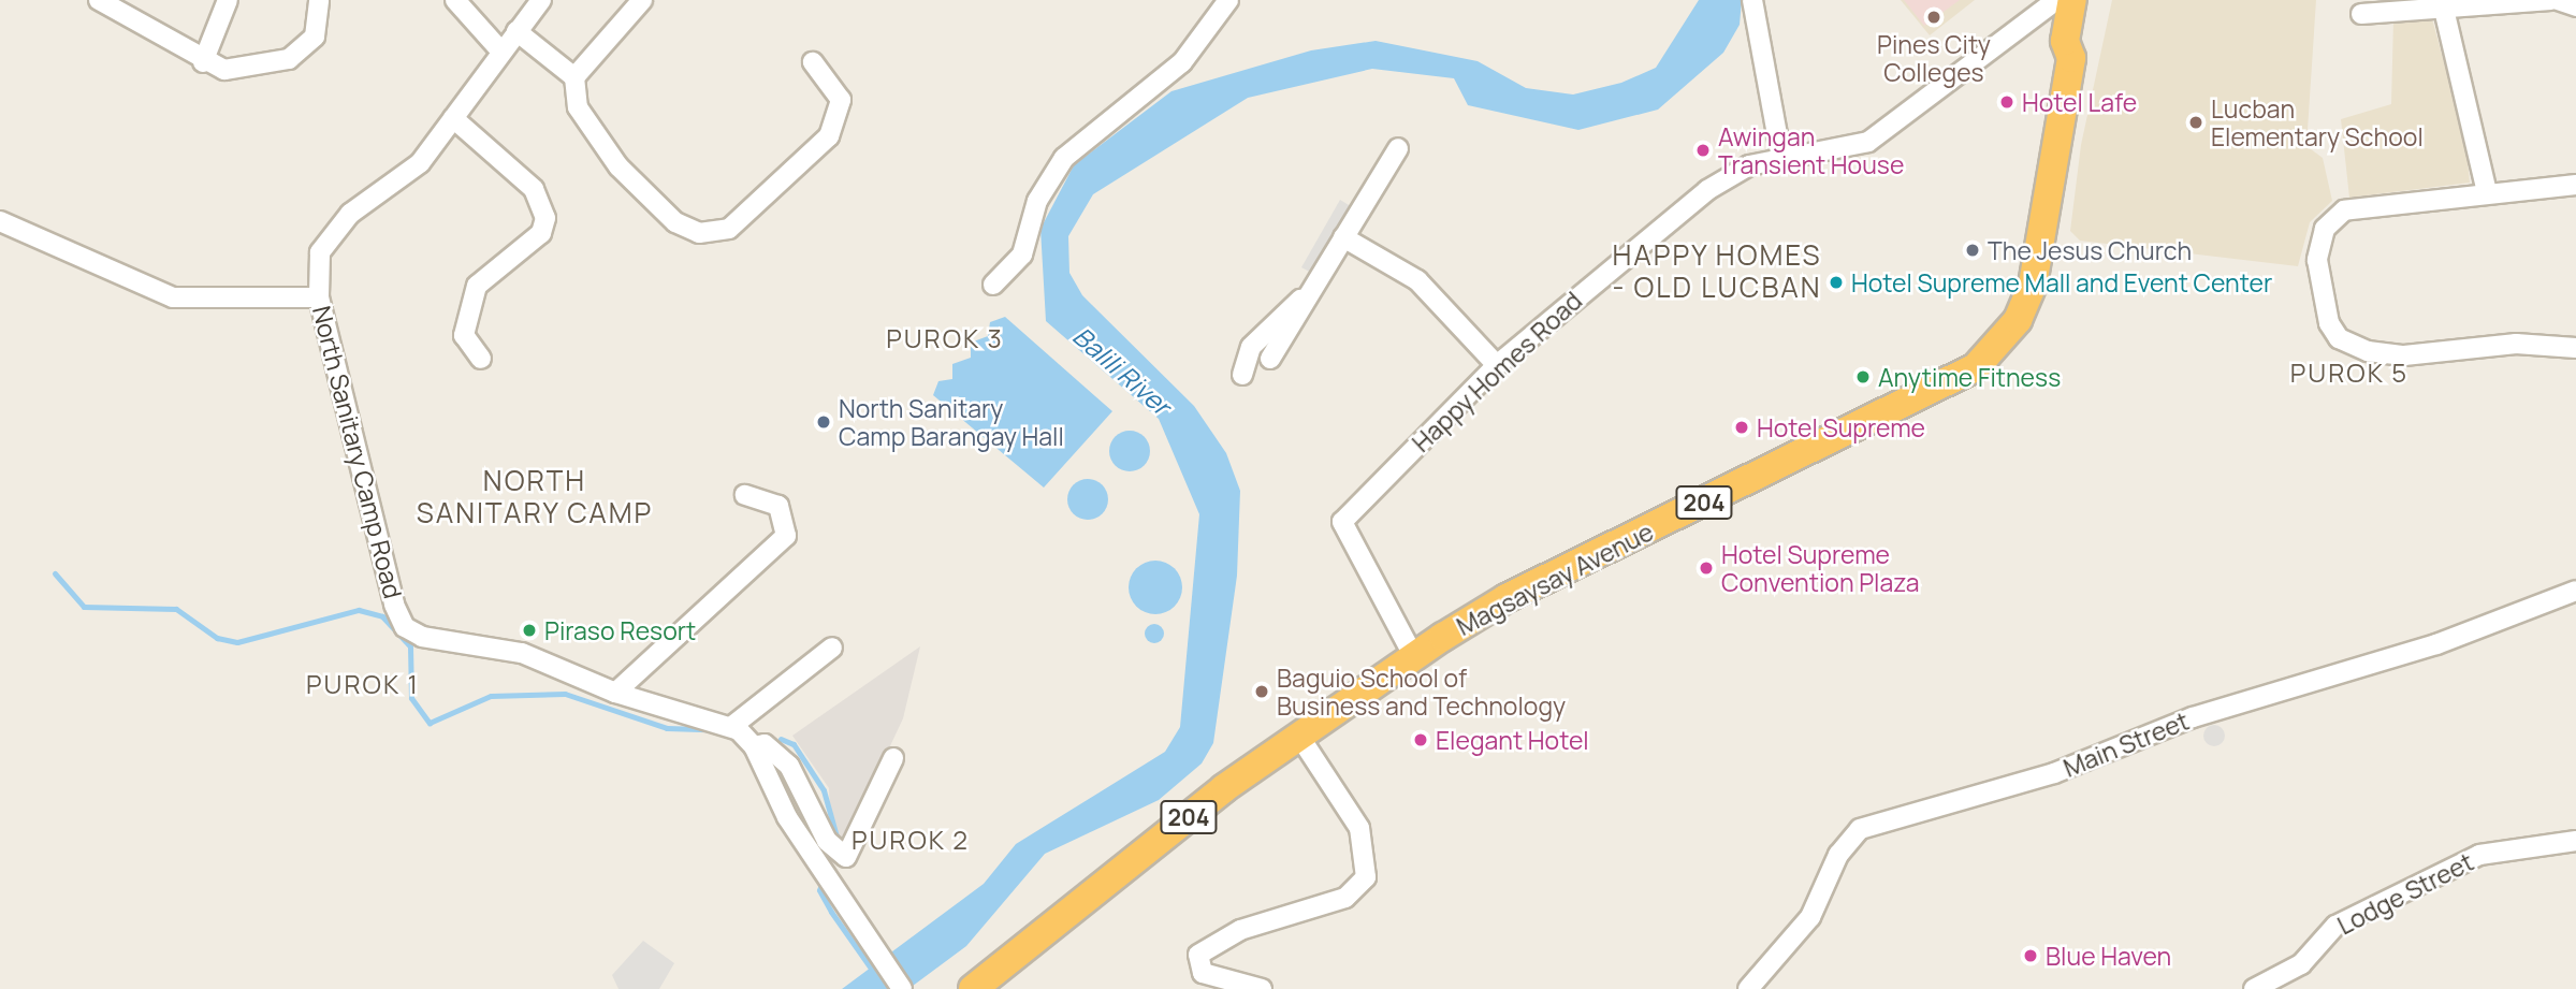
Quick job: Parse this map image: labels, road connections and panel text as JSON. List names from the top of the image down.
{
  "streets": {
    "highway": ["204", "Magsaysay Avenue"],
    "street": [
      "Happy Homes Road",
      "North Sanitary Camp Road",
      "Main Street",
      "Lodge Street"
    ]
  },
  "crossings": [
    ["Happy Homes Road", "Magsaysay Avenue"]
  ],
  "districts": [
    "HAPPY HOMES - OLD LUCBAN",
    "PUROK 3",
    "PUROK 5",
    "NORTH SANITARY CAMP",
    "PUROK 1",
    "PUROK 2"
  ],
  "water": ["Balili River"],
  "places": [
    "Pines City Colleges",
    "Hotel Lafe",
    "Lucban Elementary School",
    "Awingan Transient House",
    "The Jesus Church",
    "Hotel Supreme Mall and Event Center",
    "Anytime Fitness",
    "North Sanitary Camp Barangay Hall",
    "Hotel Supreme",
    "Hotel Supreme Convention Plaza",
    "Piraso Resort",
    "Baguio School of Business and Technology",
    "Elegant Hotel",
    "Blue Haven"
  ]
}
